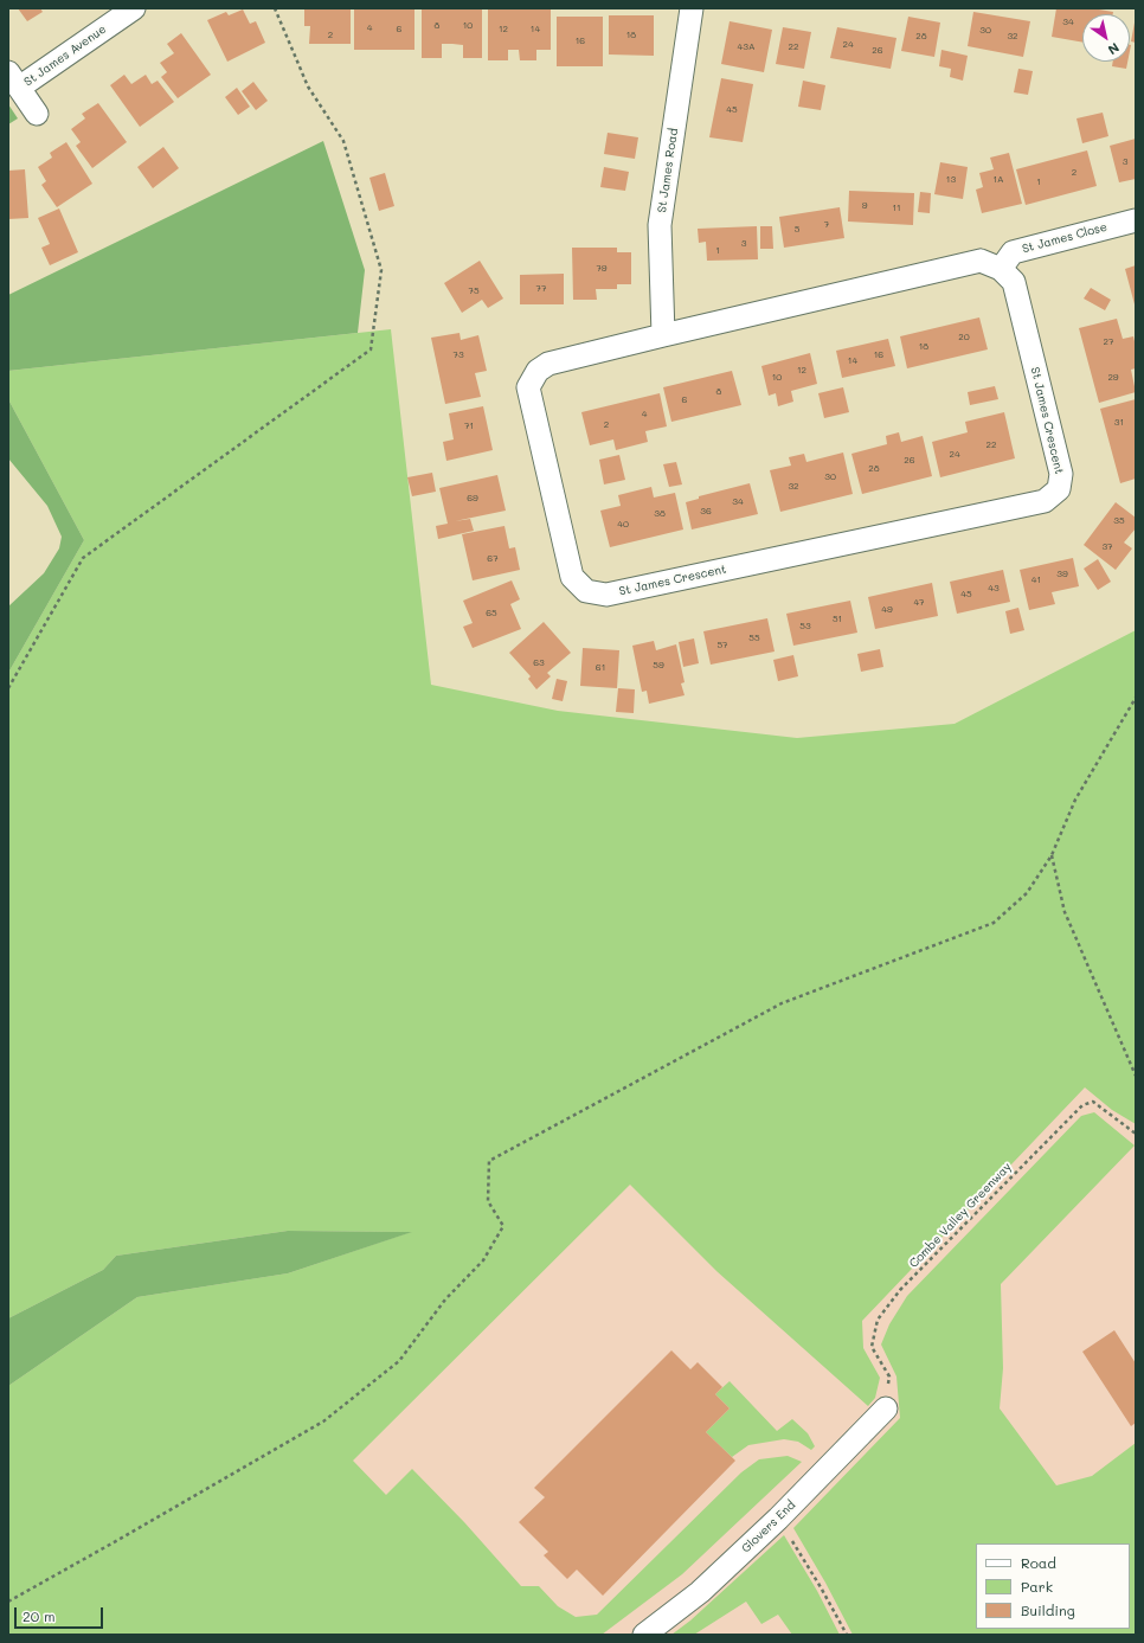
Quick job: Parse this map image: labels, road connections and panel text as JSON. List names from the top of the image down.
{
  "streets": {
    "street": [
      "St James Avenue",
      "St James Road",
      "St James Close",
      "St James Crescent",
      "Glovers End"
    ],
    "path": ["Combe Valley Greenway"]
  },
  "crossings": [
    ["St James Road", "St James Crescent"],
    ["St James Close", "St James Crescent"],
    ["Combe Valley Greenway", "Glovers End"]
  ],
  "house_numbers": [
    "34",
    "8",
    "10",
    "4",
    "6",
    "12",
    "14",
    "30",
    "2",
    "18",
    "28",
    "32",
    "16",
    "24",
    "43A",
    "22",
    "26",
    "45",
    "3",
    "2",
    "13",
    "1A",
    "1",
    "9",
    "11",
    "7",
    "5",
    "3",
    "1",
    "79",
    "77",
    "75",
    "20",
    "27",
    "18",
    "73",
    "16",
    "14",
    "12",
    "10",
    "29",
    "8",
    "6",
    "4",
    "31",
    "2",
    "71",
    "22",
    "24",
    "26",
    "28",
    "30",
    "32",
    "69",
    "34",
    "36",
    "38",
    "35",
    "40",
    "37",
    "67",
    "39",
    "41",
    "43",
    "45",
    "47",
    "49",
    "65",
    "51",
    "53",
    "55",
    "57",
    "63",
    "59",
    "61"
  ],
  "legend": ["Road", "Park", "Building"],
  "scale_bar": "20 m",
  "north": "bottom right"
}
